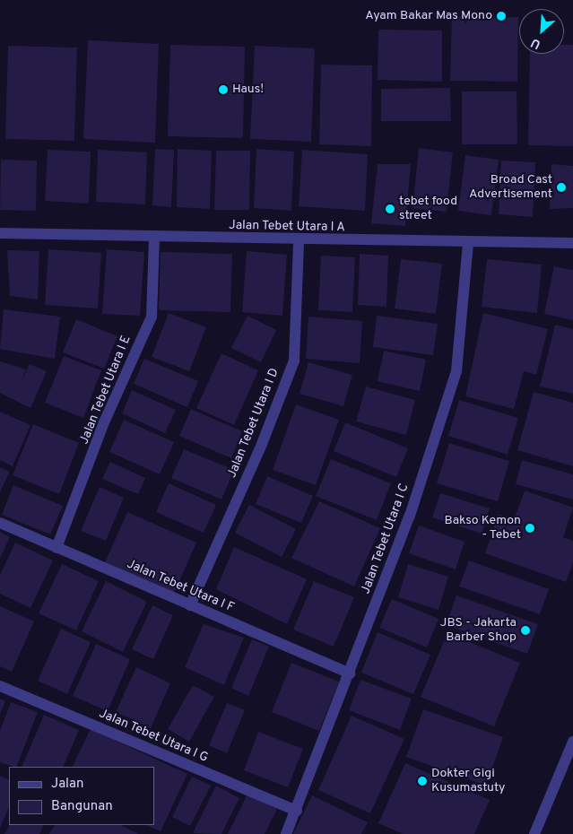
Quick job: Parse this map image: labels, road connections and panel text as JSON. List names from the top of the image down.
{
  "streets": {
    "street": [
      "Jalan Tebet Utara I A",
      "Jalan Tebet Utara I E",
      "Jalan Tebet Utara I D",
      "Jalan Tebet Utara I C",
      "Jalan Tebet Utara I F",
      "Jalan Tebet Utara I G"
    ]
  },
  "crossings": [
    ["Jalan Tebet Utara I A", "Jalan Tebet Utara I E"],
    ["Jalan Tebet Utara I A", "Jalan Tebet Utara I D"],
    ["Jalan Tebet Utara I A", "Jalan Tebet Utara I C"],
    ["Jalan Tebet Utara I E", "Jalan Tebet Utara I F"],
    ["Jalan Tebet Utara I D", "Jalan Tebet Utara I F"],
    ["Jalan Tebet Utara I C", "Jalan Tebet Utara I F"],
    ["Jalan Tebet Utara I C", "Jalan Tebet Utara I G"]
  ],
  "places": [
    "Ayam Bakar Mas Mono",
    "Haus!",
    "Broad Cast Advertisement",
    "tebet food street",
    "Bakso Kemon - Tebet",
    "JBS - Jakarta Barber Shop",
    "Dokter Gigi Kusumastuty"
  ],
  "legend": ["Jalan", "Bangunan"],
  "north": "bottom left"
}
